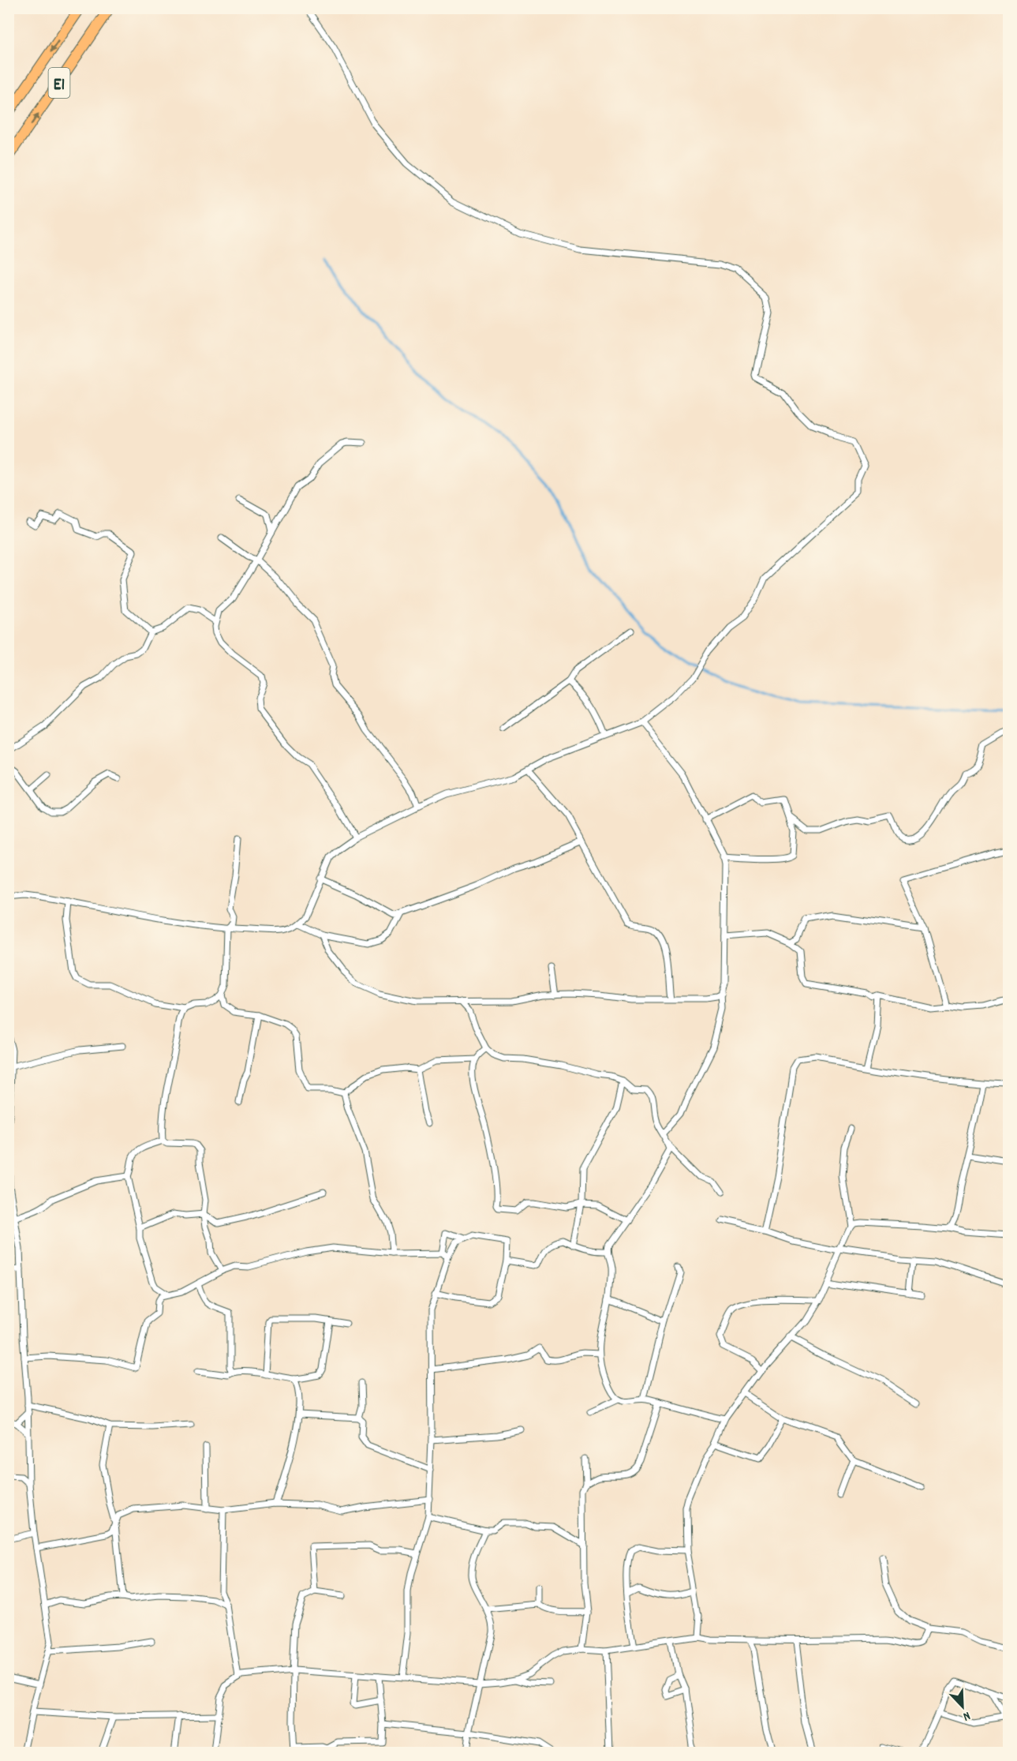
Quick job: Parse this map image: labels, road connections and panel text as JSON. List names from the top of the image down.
{
  "streets": {
    "highway": ["E1"]
  },
  "north": "bottom right"
}
